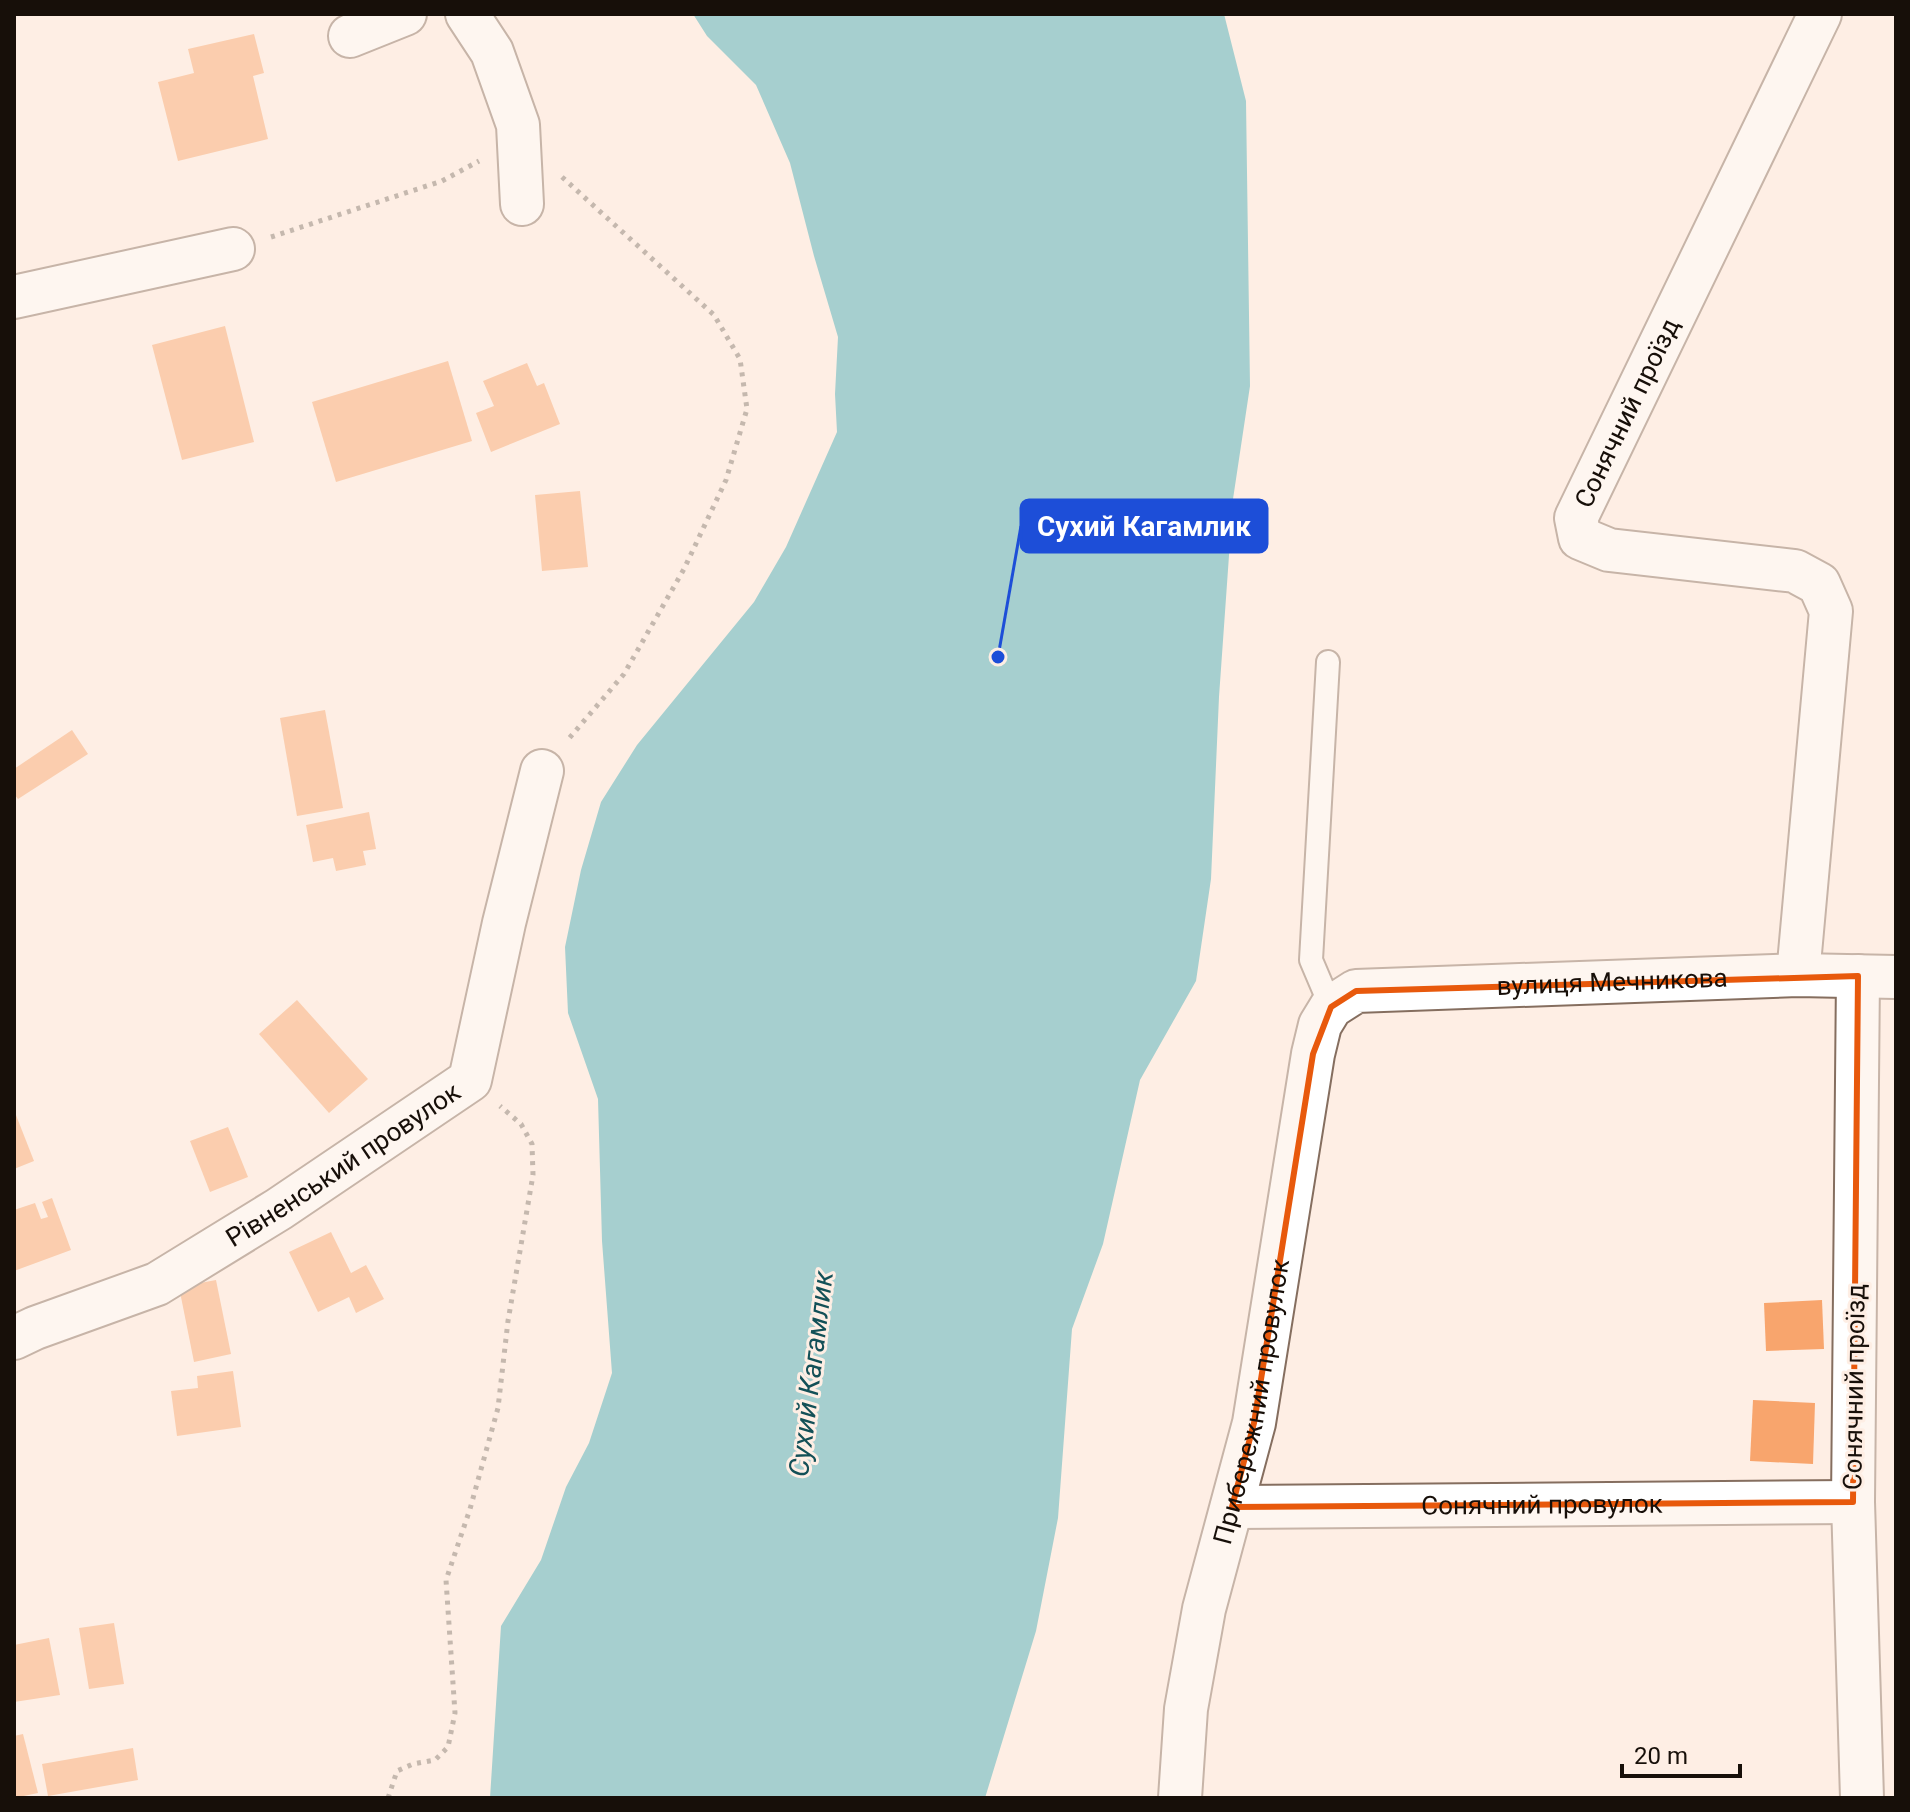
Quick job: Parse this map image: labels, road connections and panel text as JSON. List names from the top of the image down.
{
  "streets": {
    "street": [
      "Сонячний проїзд",
      "вулиця Мечникова",
      "Рівненський провулок",
      "Прибережний провулок",
      "Сонячний провулок"
    ]
  },
  "crossings": [
    ["Сонячний проїзд", "вулиця Мечникова"],
    ["Сонячний проїзд", "Сонячний провулок"],
    ["вулиця Мечникова", "Прибережний провулок"],
    ["Прибережний провулок", "Сонячний провулок"]
  ],
  "water": ["Сухий Кагамлик"],
  "places": ["Сухий Кагамлик"],
  "scale_bar": "20 m"
}
